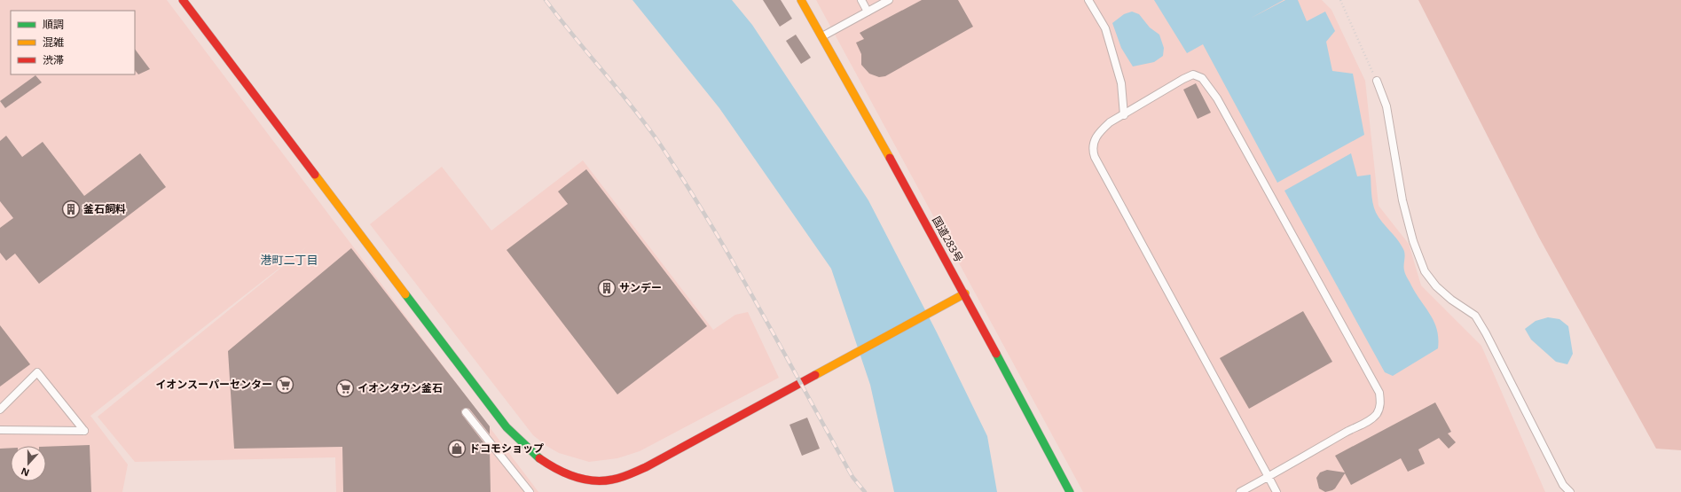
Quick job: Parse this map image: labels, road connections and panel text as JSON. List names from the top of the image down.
{
  "streets": {
    "main road": ["国道283号"]
  },
  "districts": ["港町二丁目"],
  "places": {
    "building": ["釜石飼料", "サンデー"],
    "supermarket": ["イオンスーパーセンター", "イオンタウン釜石"],
    "shop": ["ドコモショップ"]
  },
  "legend": ["順調", "混雑", "渋滞"],
  "north": "bottom"
}
